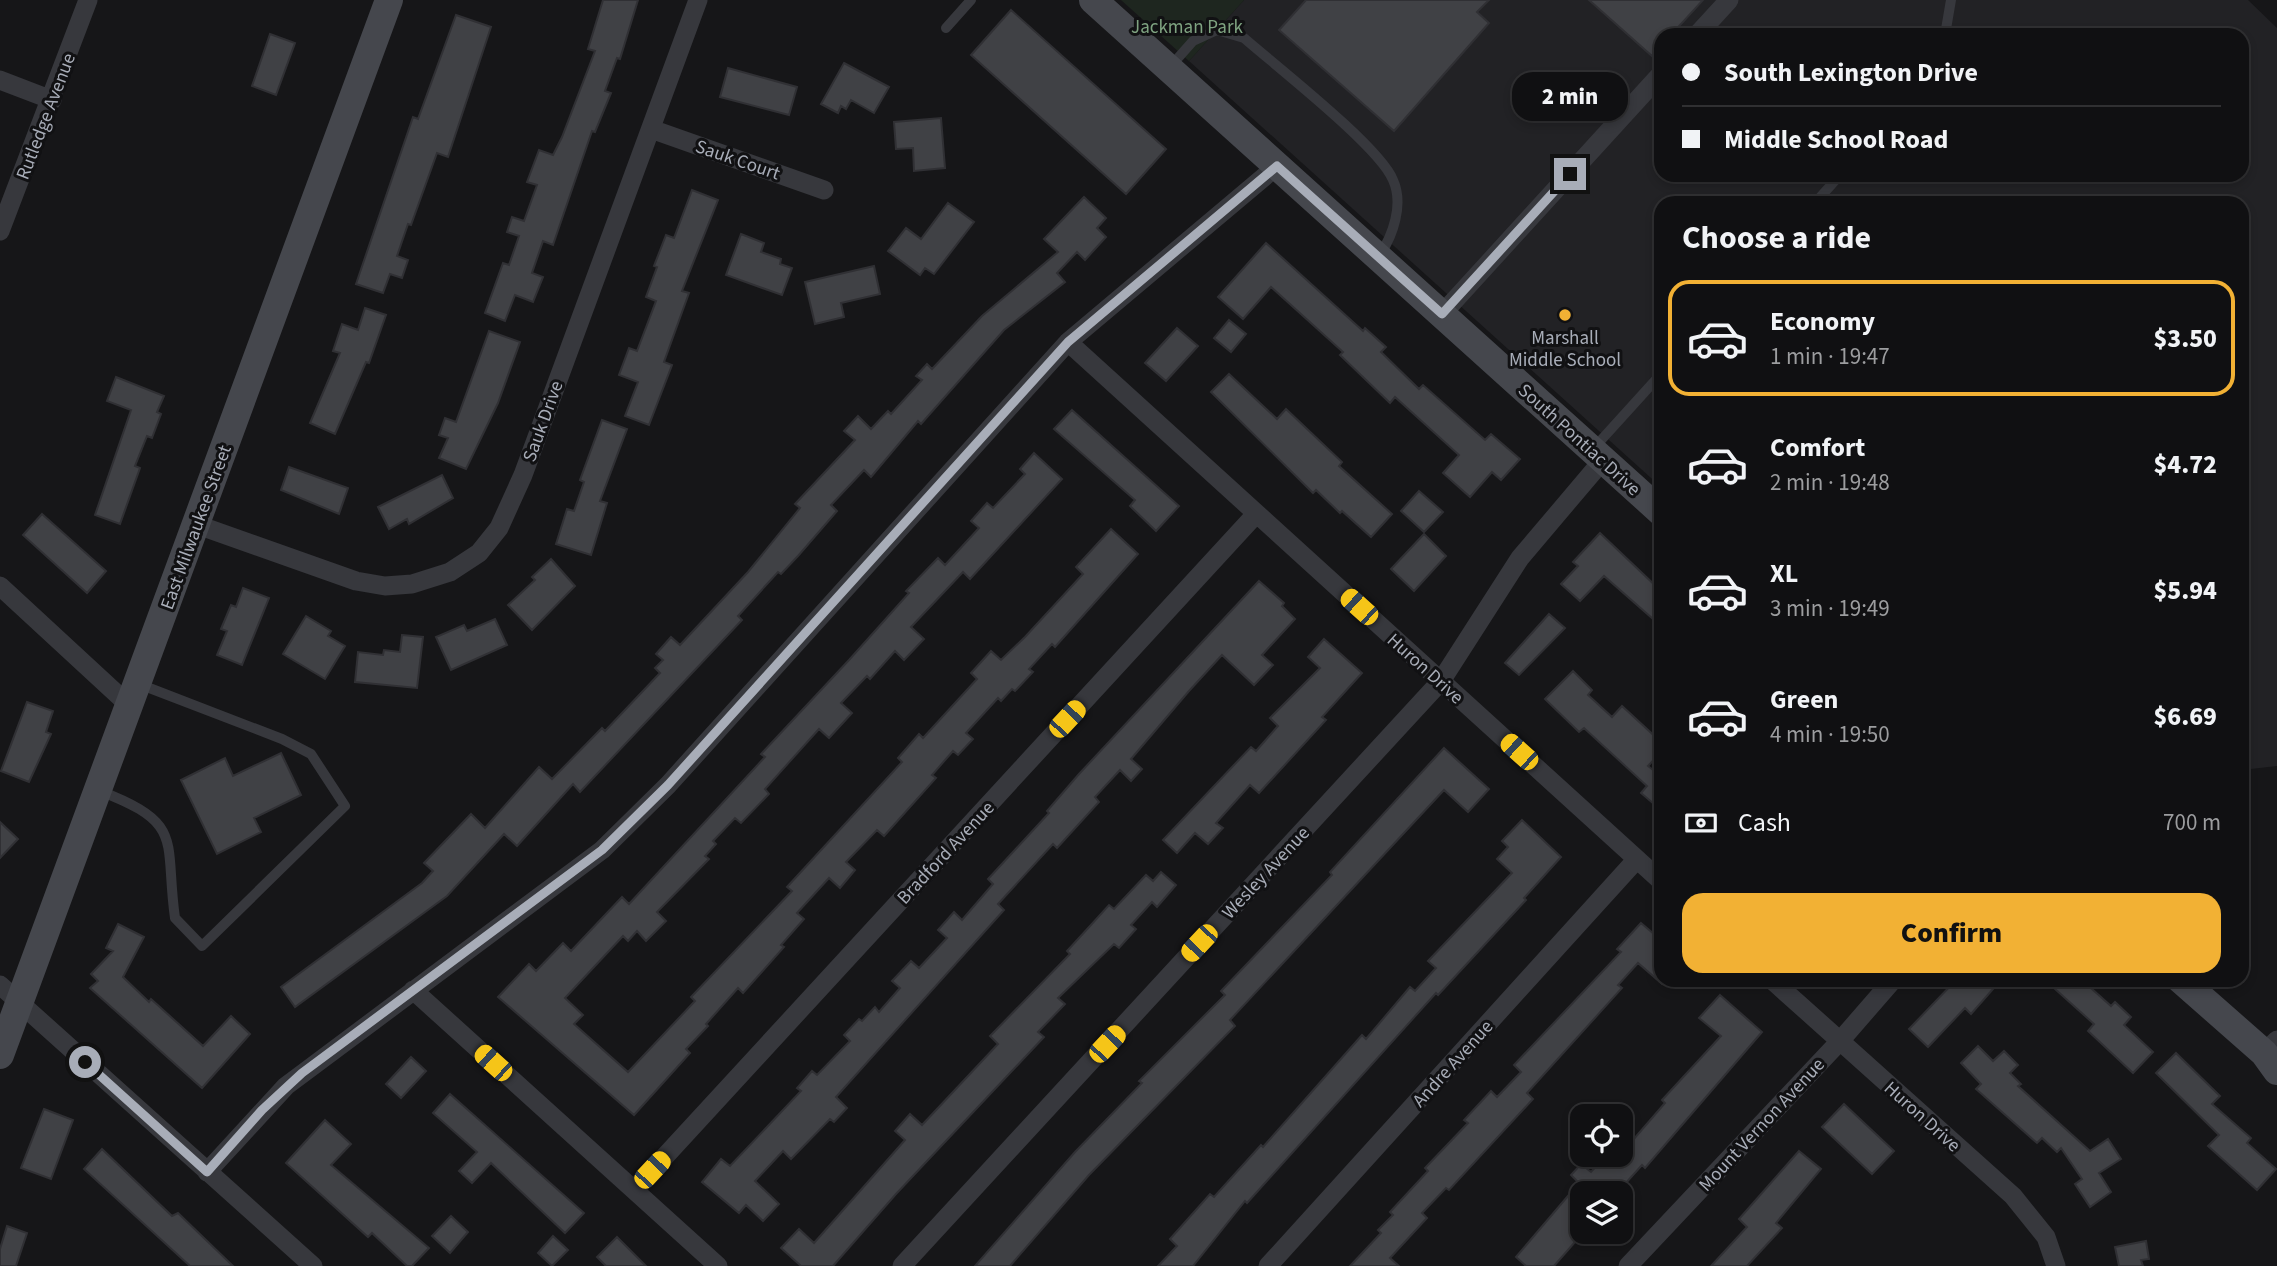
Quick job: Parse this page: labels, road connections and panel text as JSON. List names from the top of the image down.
{
  "streets": {
    "main road": ["South Pontiac Drive", "East Milwaukee Street"],
    "street": [
      "Rutledge Avenue",
      "Sauk Court",
      "Sauk Drive",
      "Huron Drive",
      "Bradford Avenue",
      "Wesley Avenue",
      "Andre Avenue",
      "Mount Vernon Avenue"
    ]
  },
  "crossings": [
    ["Sauk Court", "Sauk Drive"],
    ["Sauk Drive", "East Milwaukee Street"],
    ["South Pontiac Drive", "Wesley Avenue"],
    ["Huron Drive", "Bradford Avenue"],
    ["Huron Drive", "Wesley Avenue"],
    ["Huron Drive", "Andre Avenue"],
    ["Huron Drive", "Mount Vernon Avenue"]
  ],
  "parks": ["Jackman Park"],
  "places": ["Marshall Middle School"],
  "page": {
    "banner": ["South Lexington Drive", "Middle School Road"],
    "bubble": "2 min",
    "heading": "Choose a ride",
    "list": [
      {
        "name": "Economy",
        "note": "1 min · 19:47",
        "value": "$3.50"
      },
      {
        "name": "Comfort",
        "note": "2 min · 19:48",
        "value": "$4.72"
      },
      {
        "name": "XL",
        "note": "3 min · 19:49",
        "value": "$5.94"
      },
      {
        "name": "Green",
        "note": "4 min · 19:50",
        "value": "$6.69"
      }
    ],
    "pay": ["Cash", "700 m"],
    "buttons": "Confirm"
  }
}
